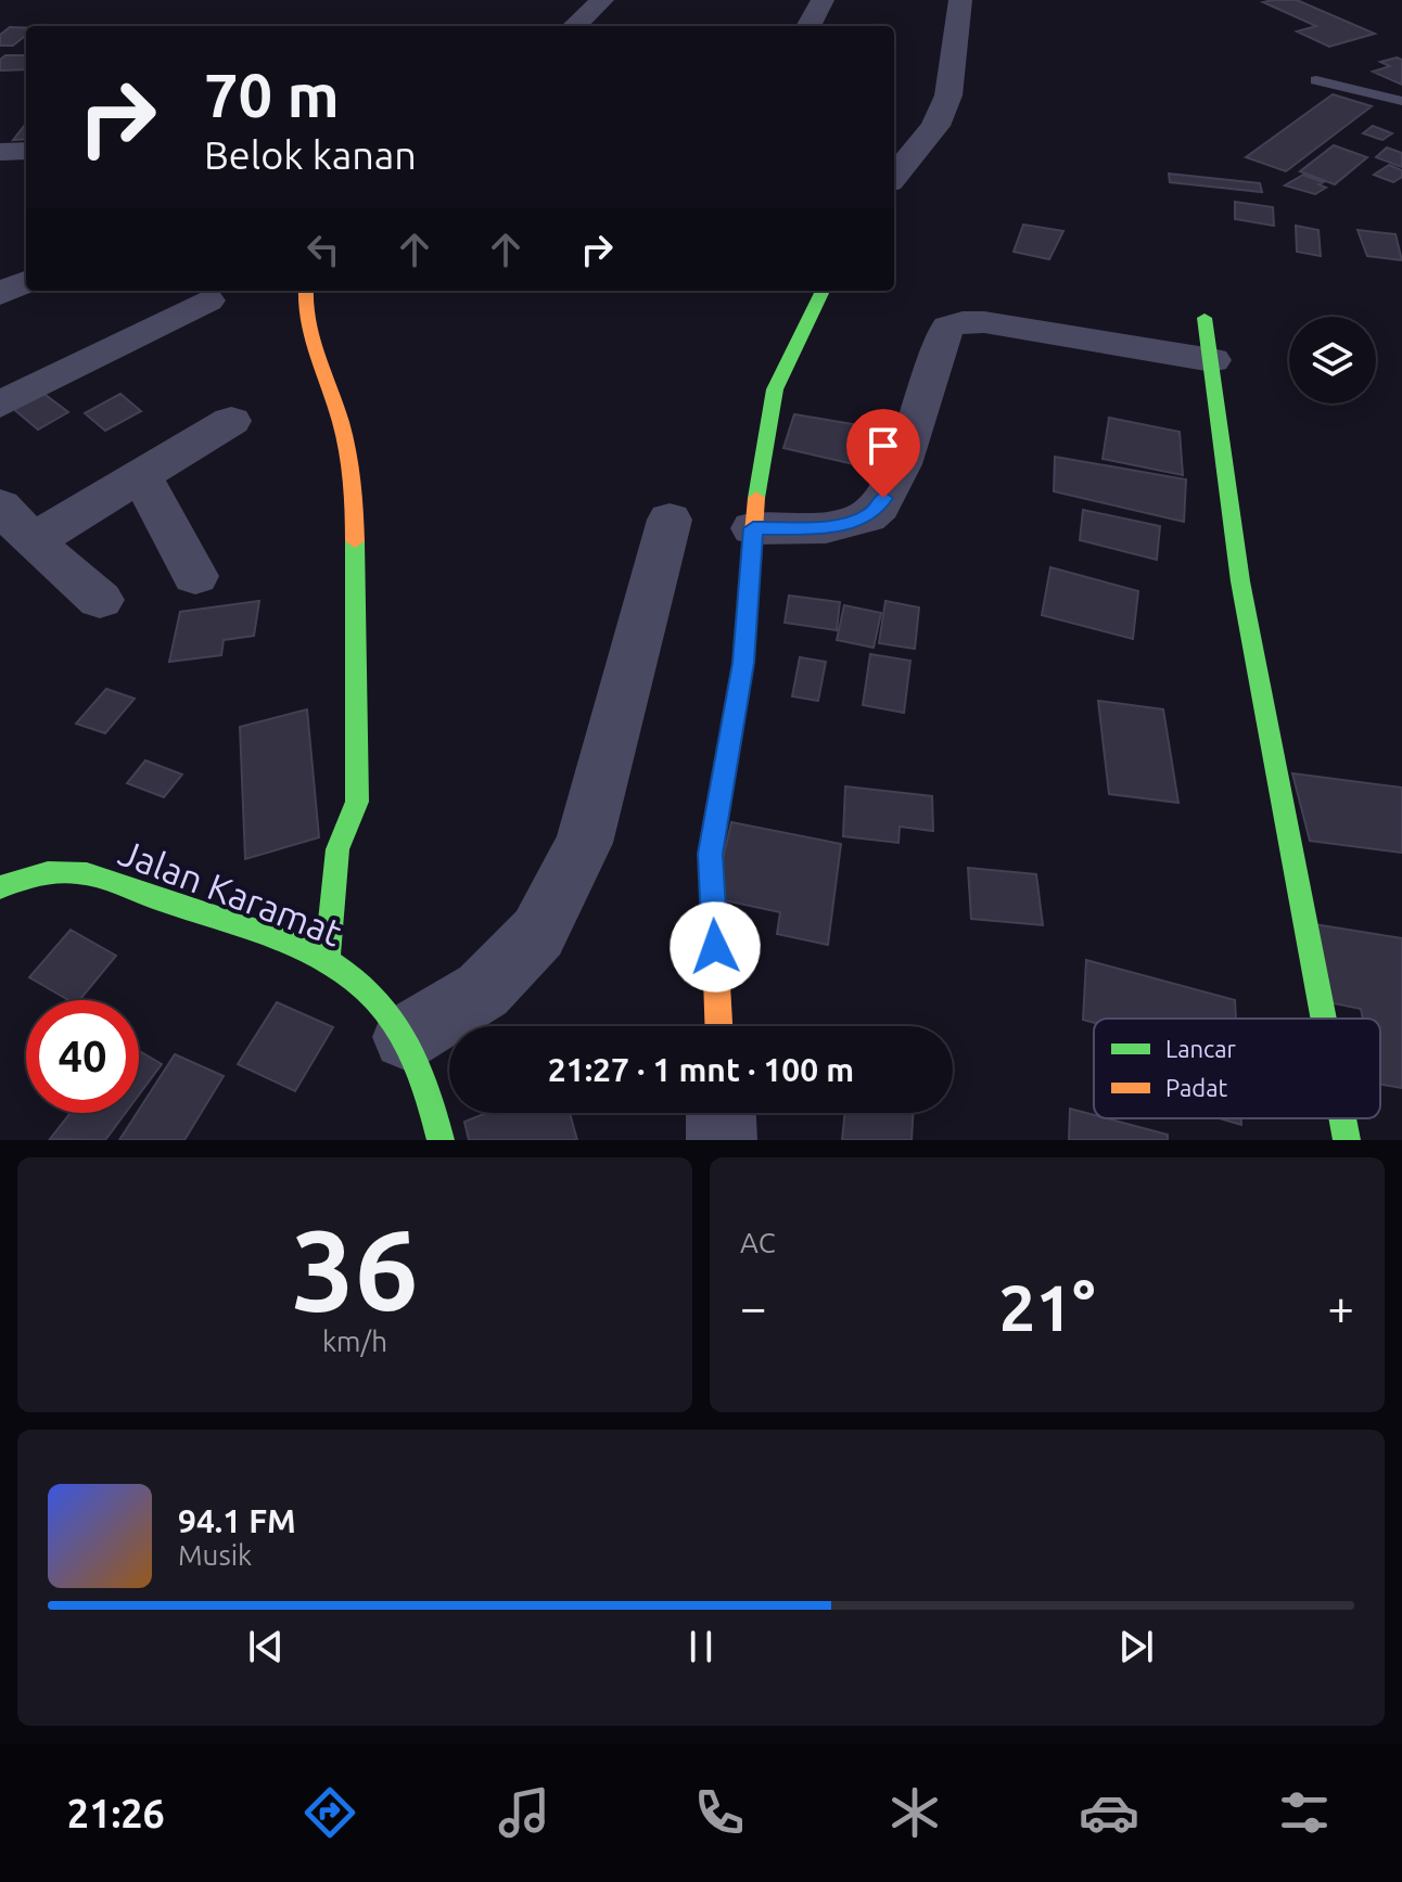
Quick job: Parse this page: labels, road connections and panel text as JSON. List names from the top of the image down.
{
  "streets": {
    "street": ["Jalan Karamat"]
  },
  "legend": ["Lancar", "Padat"],
  "page": {
    "turn": ["70 m", "Belok kanan"],
    "limit": "40",
    "trip": "21:27 · 1 mnt · 100 m",
    "tile": [
      ["36", "km/h"],
      "AC"
    ],
    "heat": ["−", "21°", "+"],
    "song": ["94.1 FM", "Musik"],
    "tabs": "21:26"
  }
}
